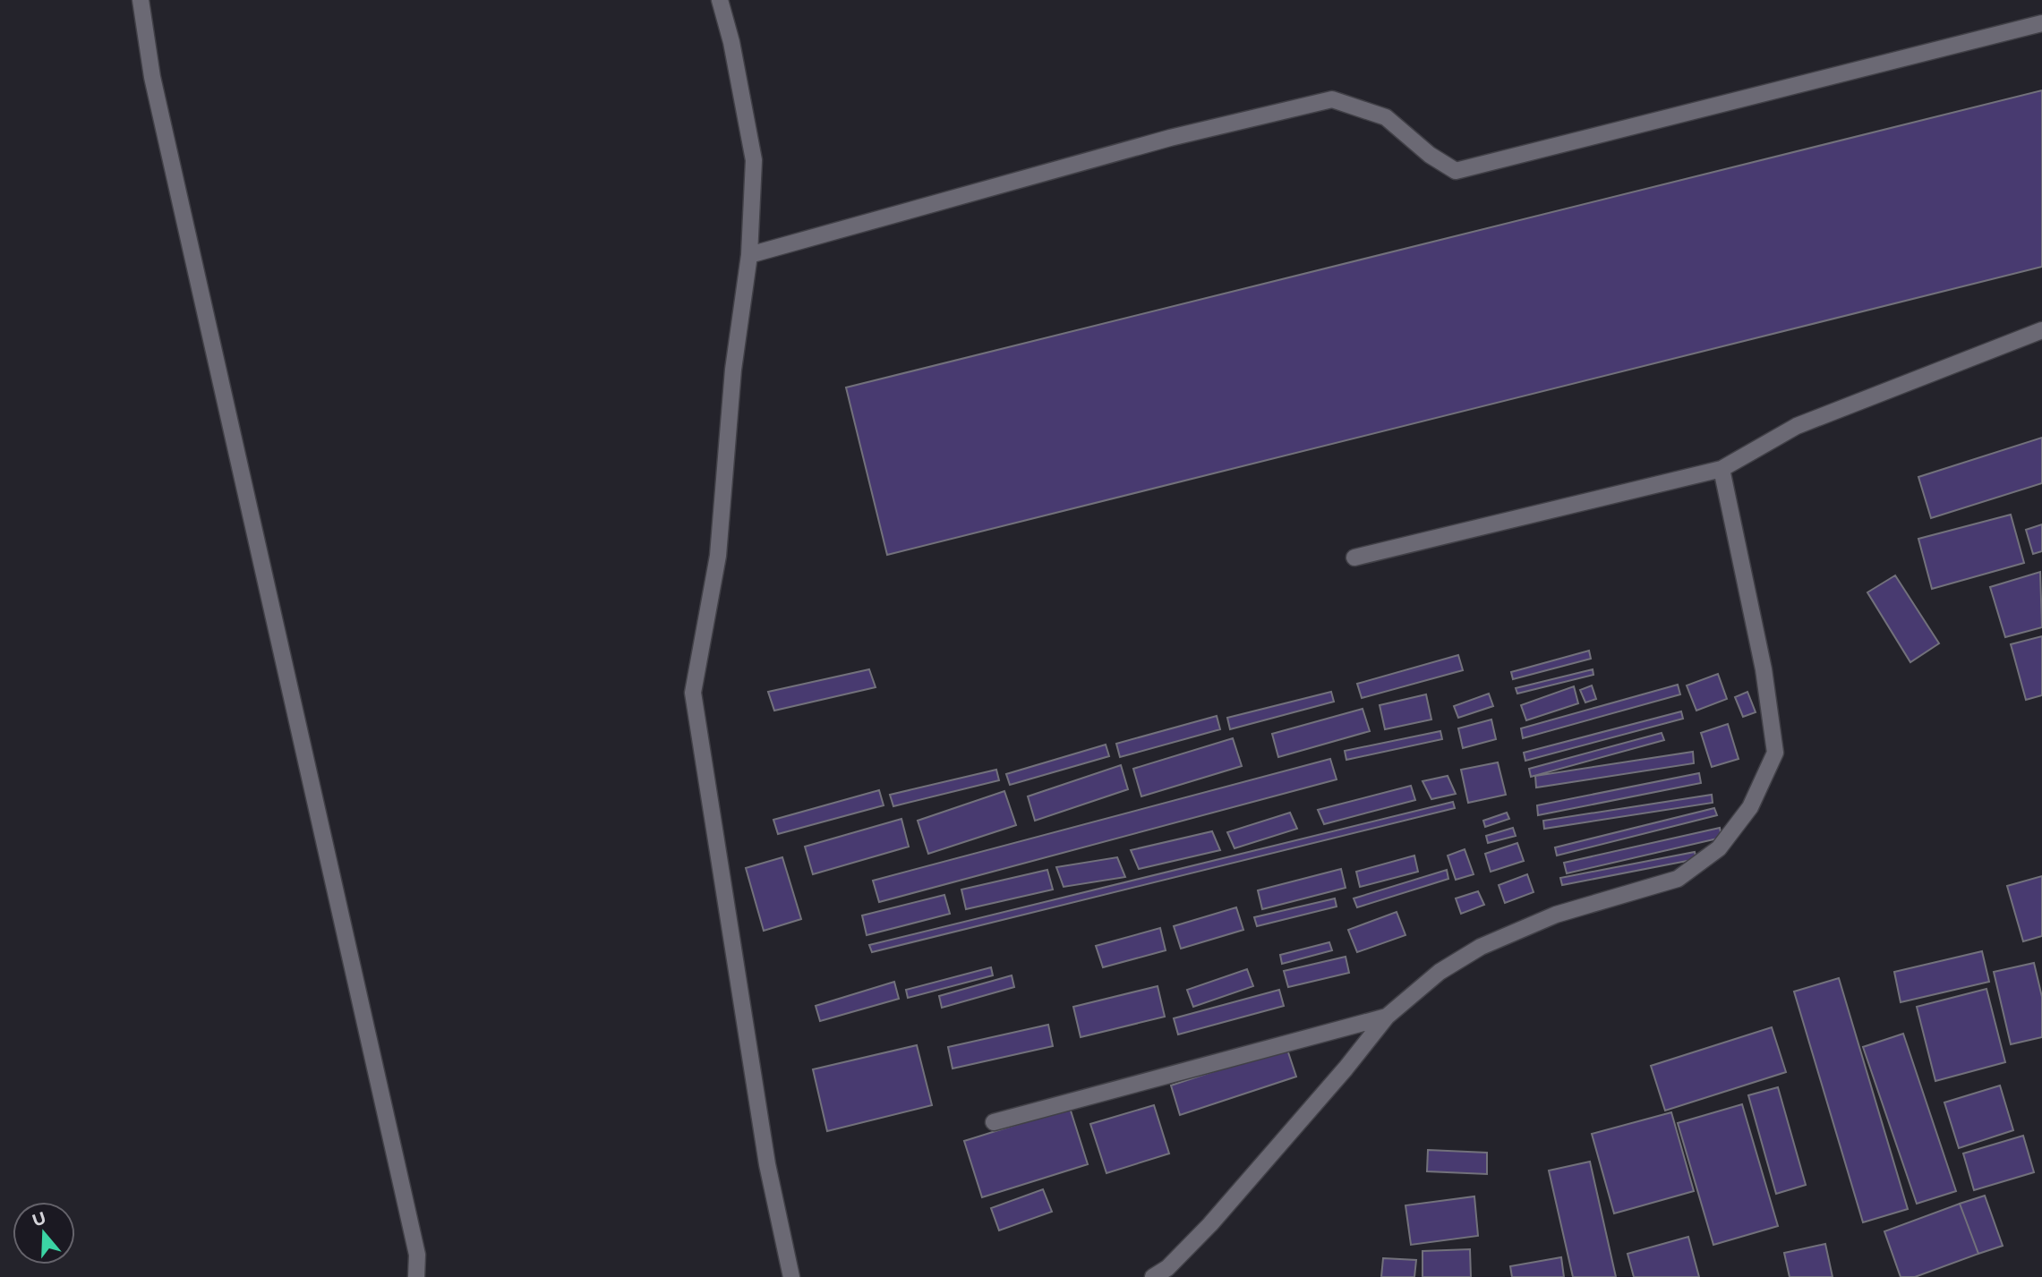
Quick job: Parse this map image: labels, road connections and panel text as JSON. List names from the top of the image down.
{
  "north": "top"
}
